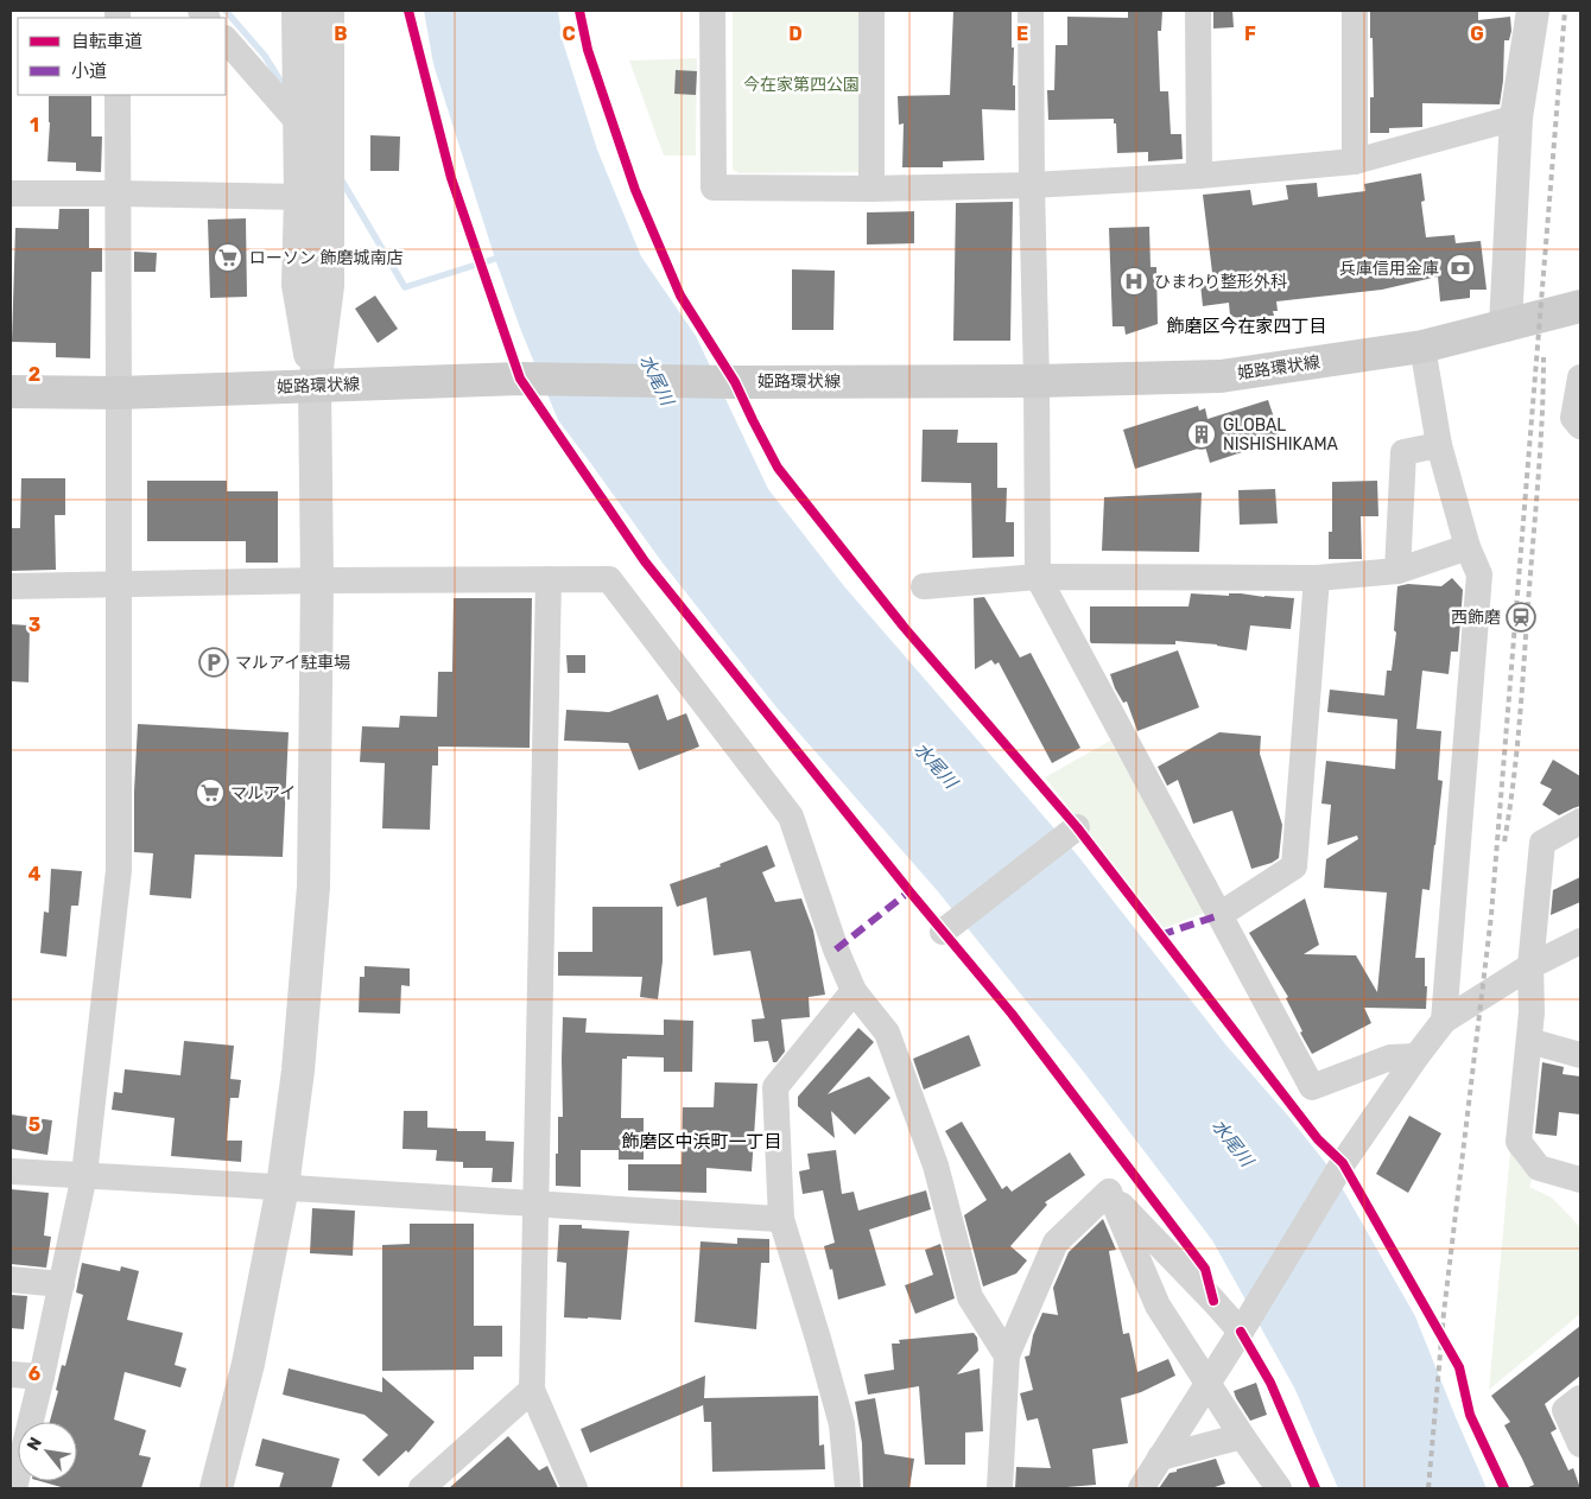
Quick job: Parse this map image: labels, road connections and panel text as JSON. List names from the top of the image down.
{
  "streets": {
    "main road": ["姫路環状線"]
  },
  "districts": ["飾磨区今在家四丁目", "飾磨区中浜町一丁目"],
  "water": ["水尾川"],
  "parks": ["今在家第四公園"],
  "places": {
    "supermarket": ["ローソン 飾磨城南店", "マルアイ"],
    "bank": ["兵庫信用金庫"],
    "hospital": ["ひまわり整形外科"],
    "building": ["GLOBAL NISHISHIKAMA"],
    "station": ["西飾磨"],
    "parking": ["マルアイ駐車場"]
  },
  "legend": ["自転車道", "小道"],
  "north": "top left",
  "grid": {
    "columns": [
      "B",
      "C",
      "D",
      "E",
      "F",
      "G"
    ],
    "rows": [
      "1",
      "2",
      "3",
      "4",
      "5",
      "6"
    ]
  }
}
